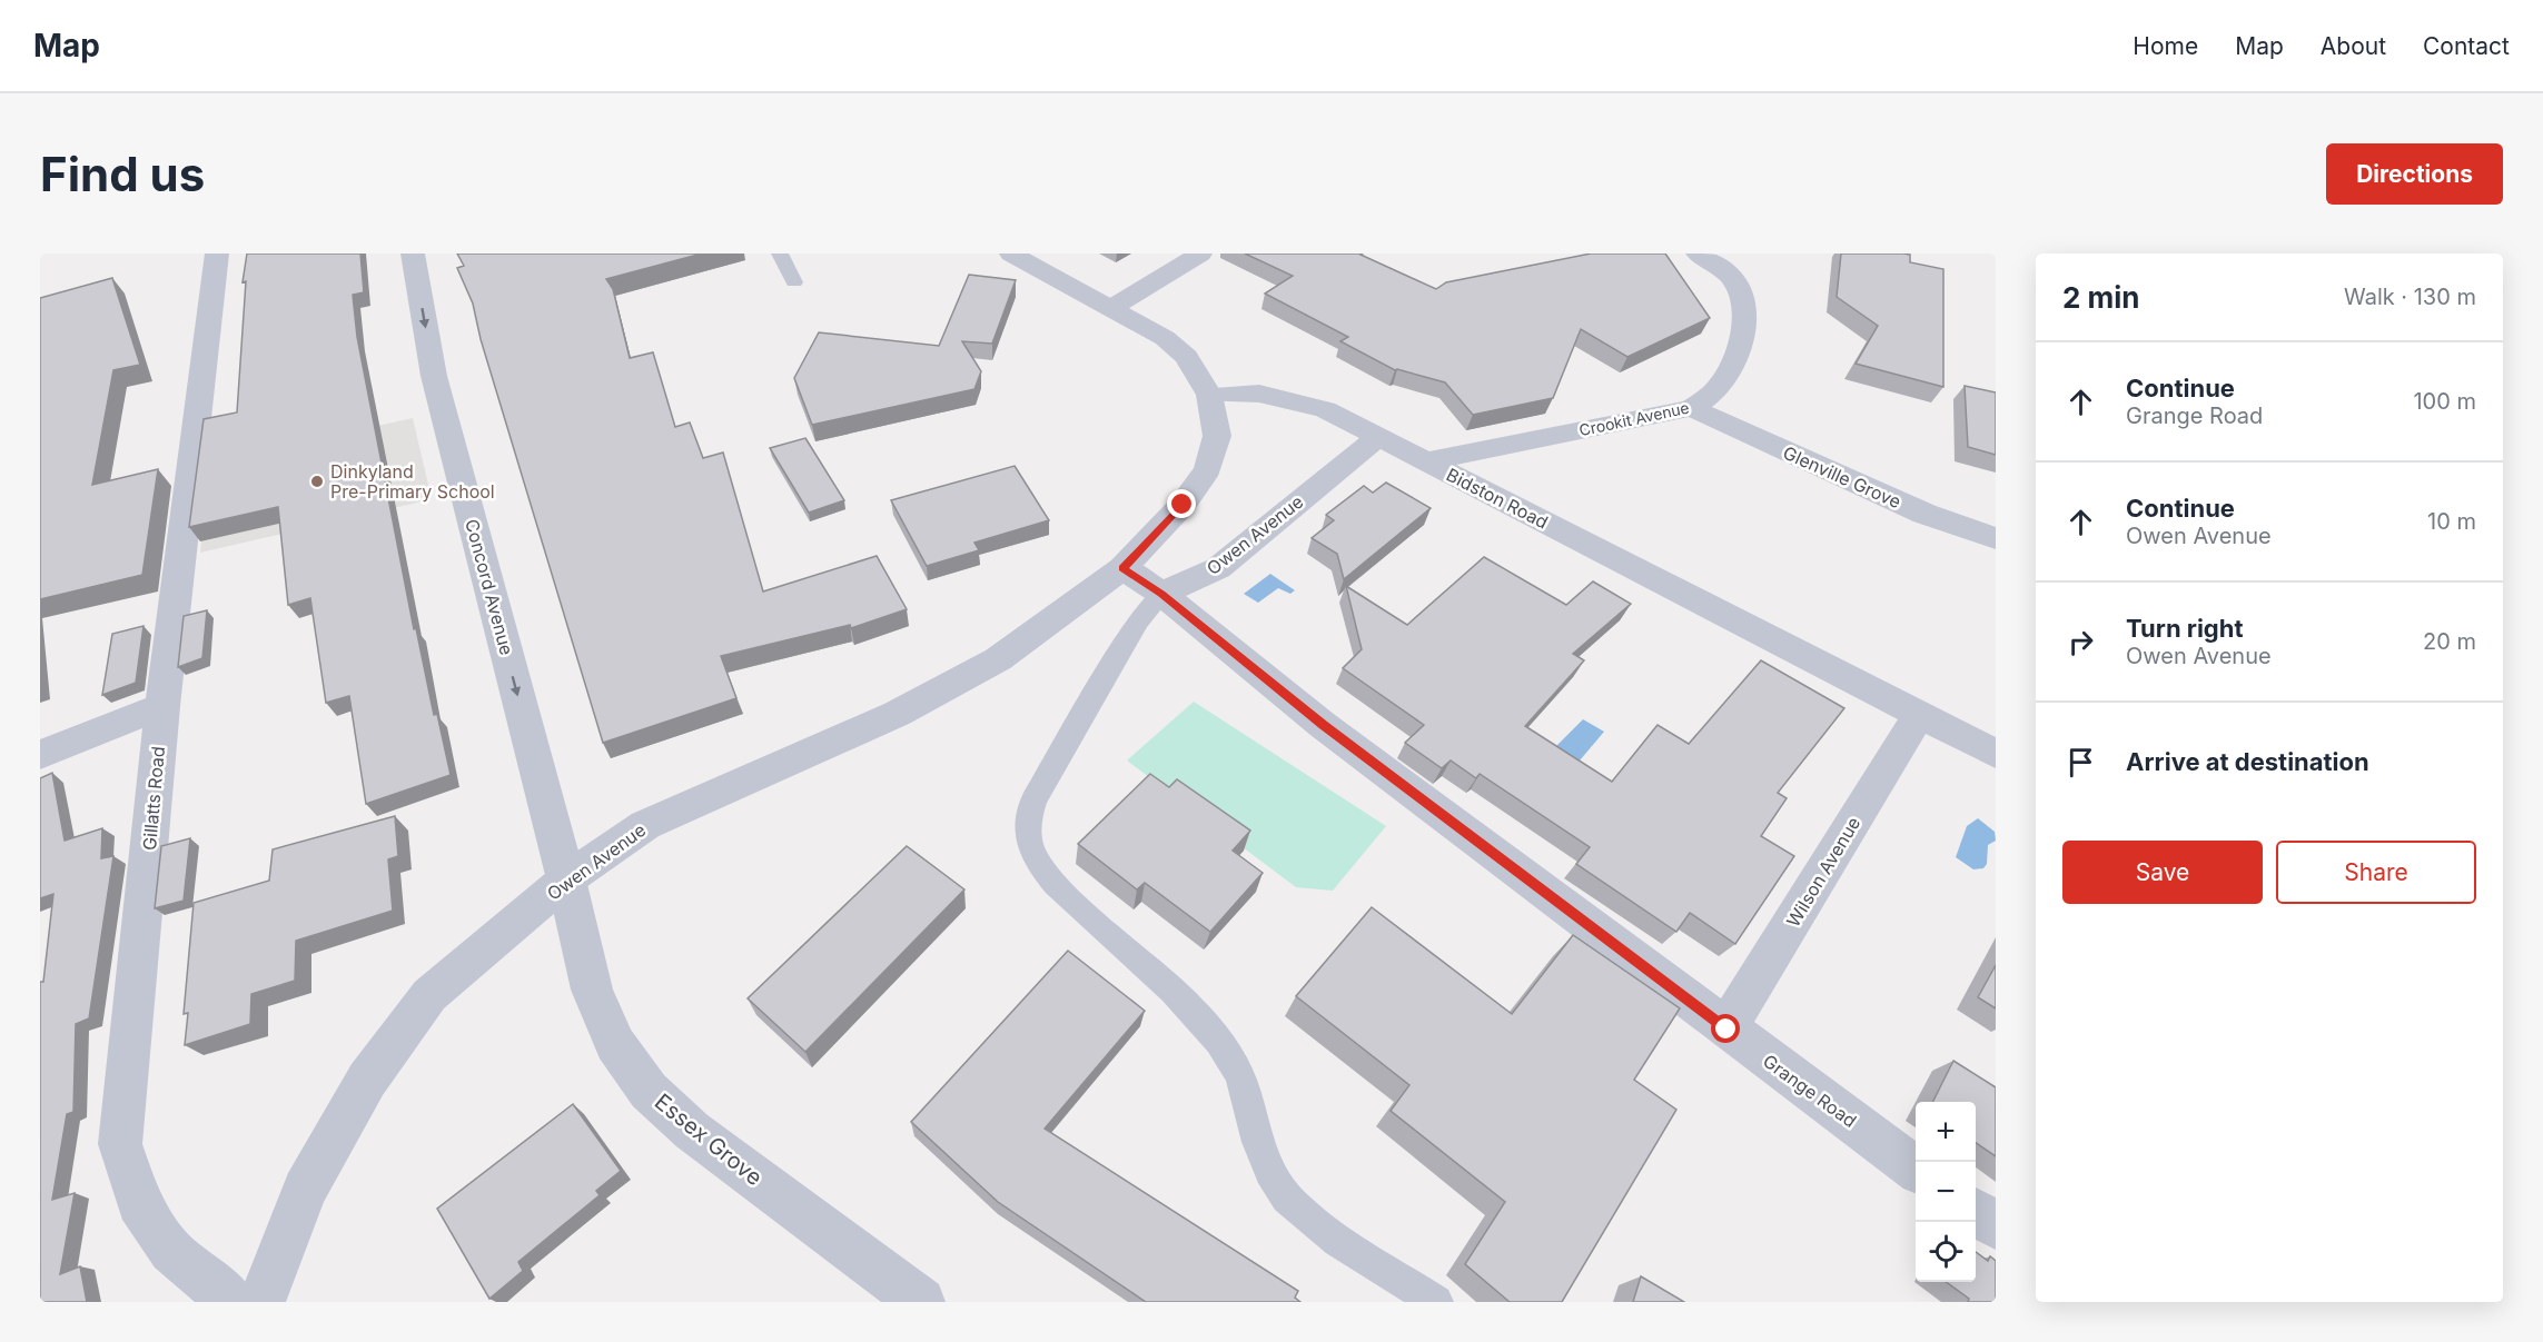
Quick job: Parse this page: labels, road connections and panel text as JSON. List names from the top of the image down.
{
  "streets": {
    "street": [
      "Crookit Avenue",
      "Glenville Grove",
      "Bidston Road",
      "Owen Avenue",
      "Concord Avenue",
      "Gillatts Road",
      "Wilson Avenue",
      "Grange Road",
      "Essex Grove"
    ]
  },
  "crossings": [
    ["Crookit Avenue", "Glenville Grove"],
    ["Crookit Avenue", "Bidston Road"],
    ["Bidston Road", "Owen Avenue"],
    ["Bidston Road", "Wilson Avenue"],
    ["Owen Avenue", "Concord Avenue"],
    ["Owen Avenue", "Grange Road"],
    ["Owen Avenue", "Essex Grove"],
    ["Concord Avenue", "Essex Grove"],
    ["Wilson Avenue", "Grange Road"]
  ],
  "one_way": ["Concord Avenue"],
  "places": ["Dinkyland Pre-Primary School"],
  "page": {
    "header": "Map",
    "nav": [
      "Home",
      "Map",
      "About",
      "Contact"
    ],
    "buttons": [
      "Directions",
      ["Save", "Share"]
    ],
    "title": "Find us",
    "heading": ["2 min", "Walk · 130 m"],
    "list": [
      ["Continue", "Grange Road", "100 m"],
      ["Continue", "Owen Avenue", "10 m"],
      ["Turn right", "Owen Avenue", "20 m"],
      "Arrive at destination"
    ],
    "map_buttons": ["+", "−"]
  }
}
